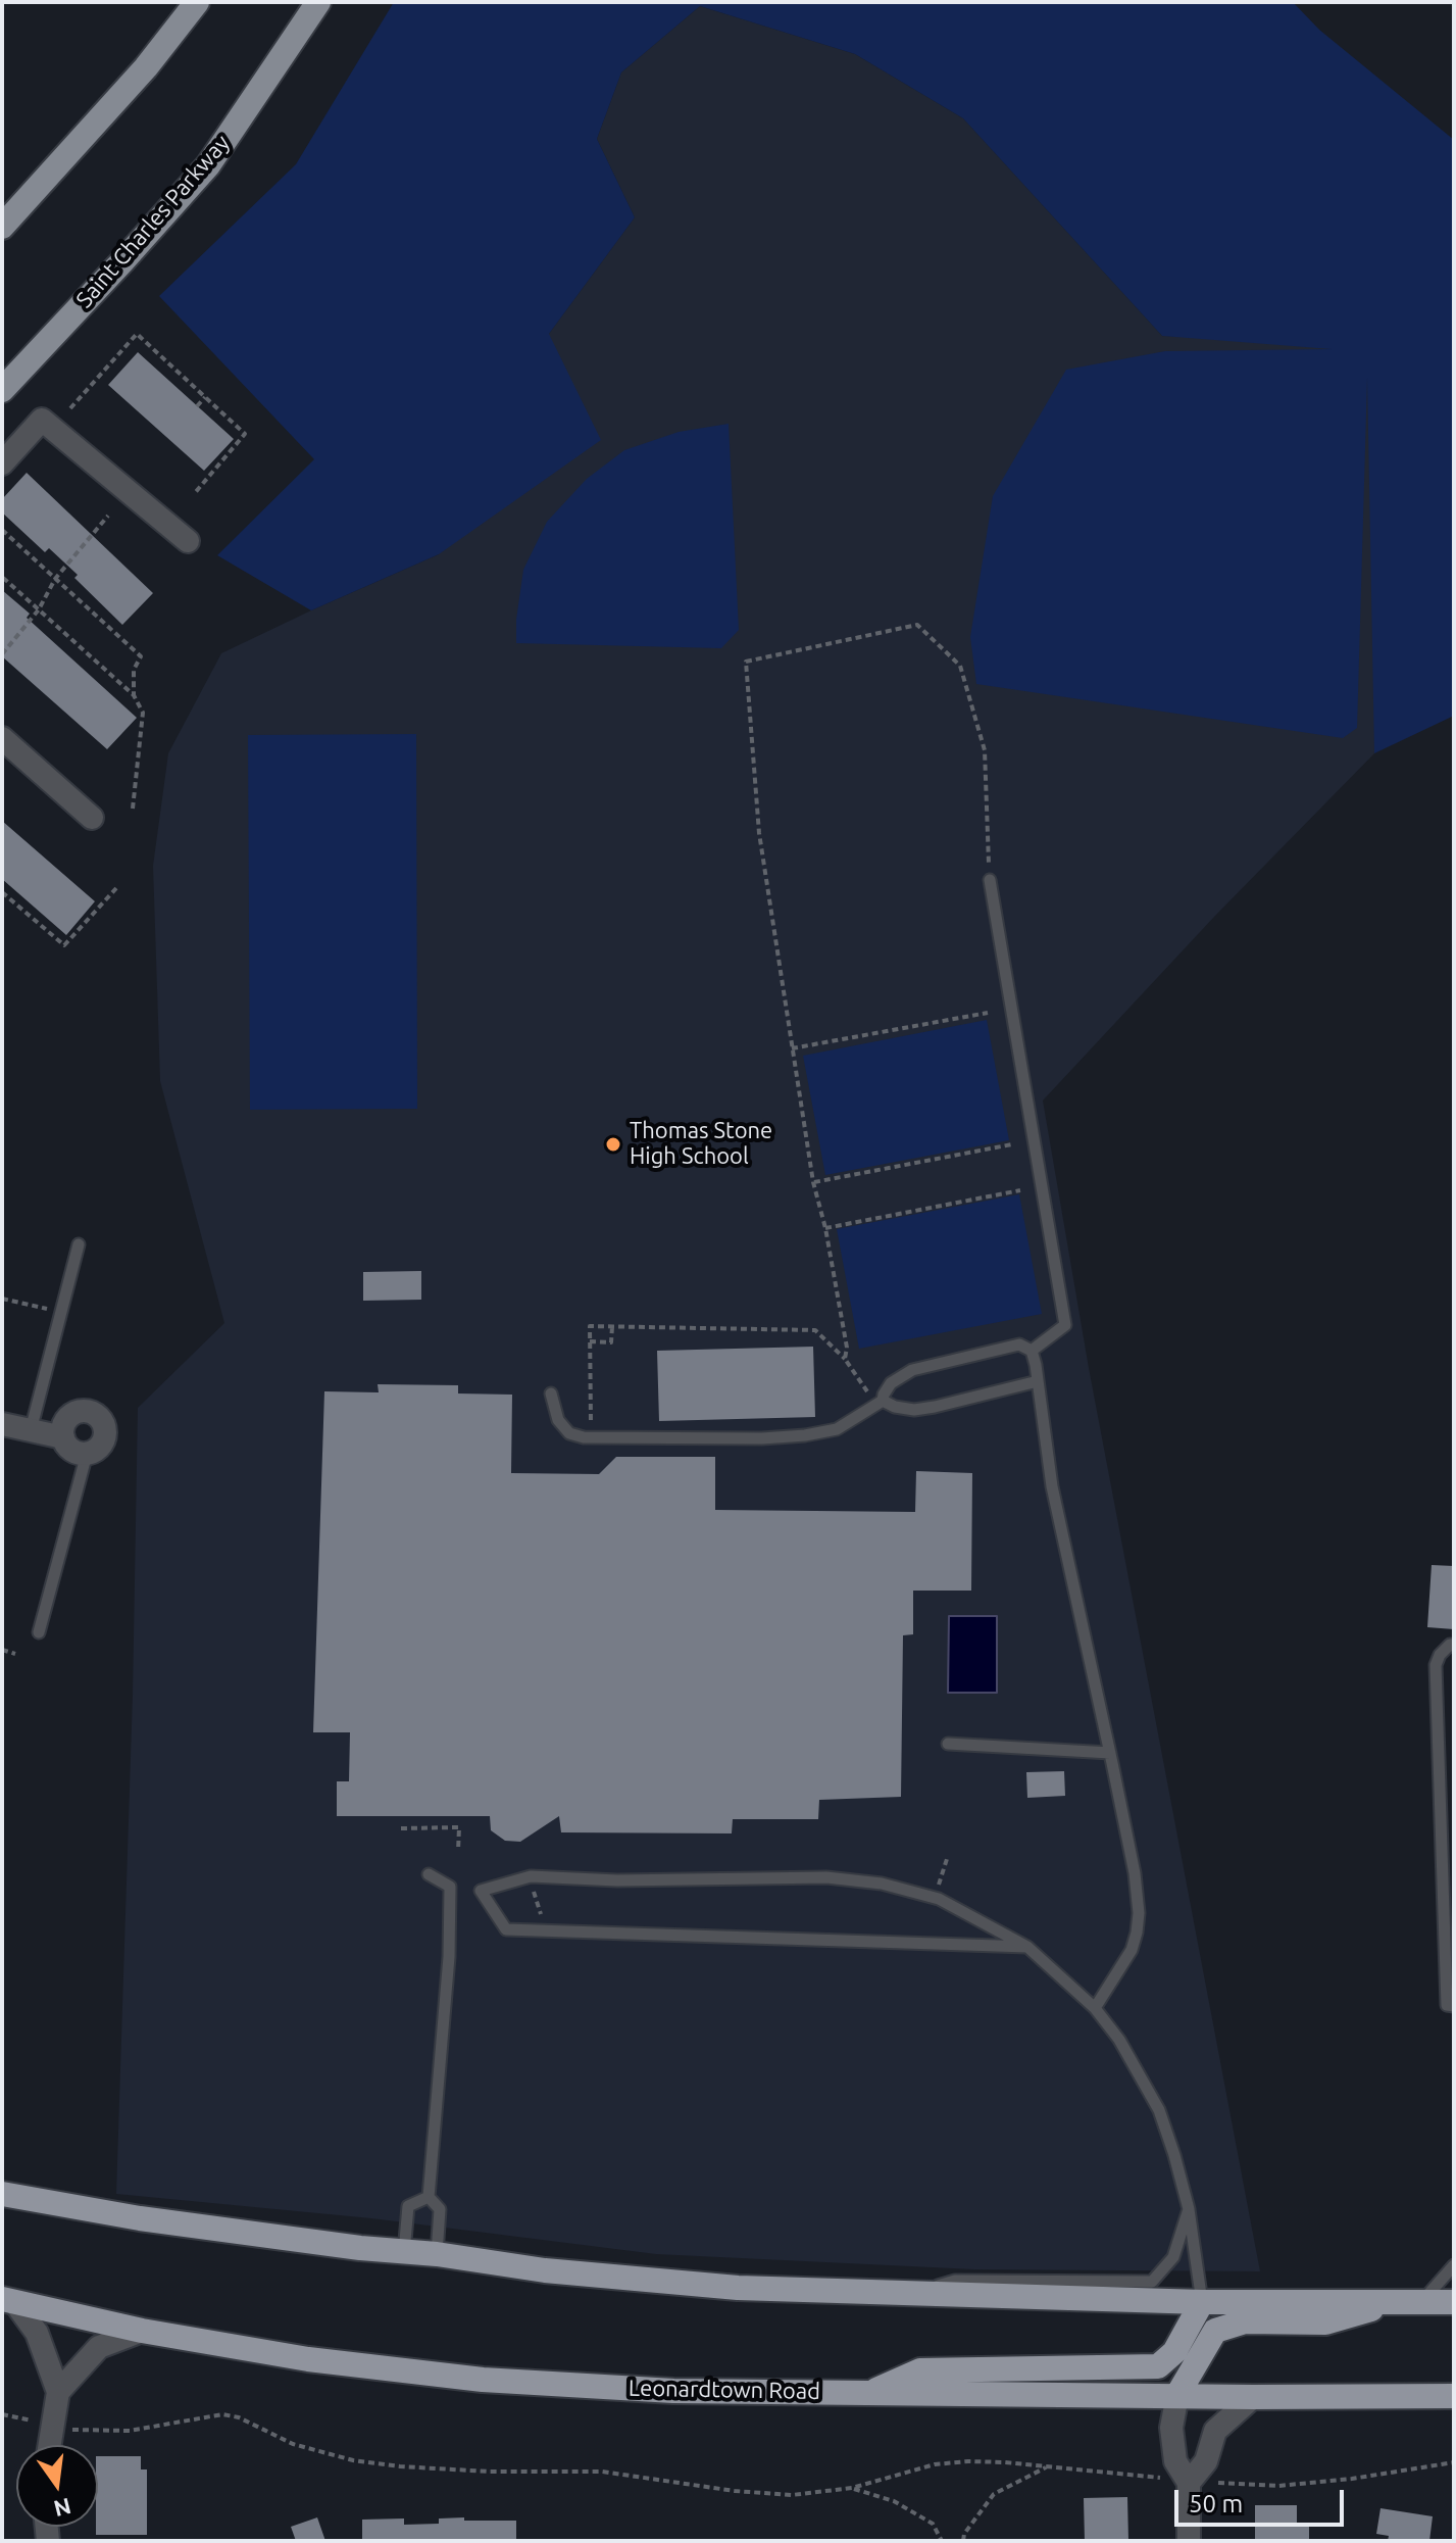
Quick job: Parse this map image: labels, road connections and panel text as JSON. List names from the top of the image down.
{
  "streets": {
    "highway": ["Leonardtown Road"],
    "main road": ["Saint Charles Parkway"]
  },
  "places": ["Thomas Stone High School"],
  "scale_bar": "50 m",
  "north": "bottom"
}
